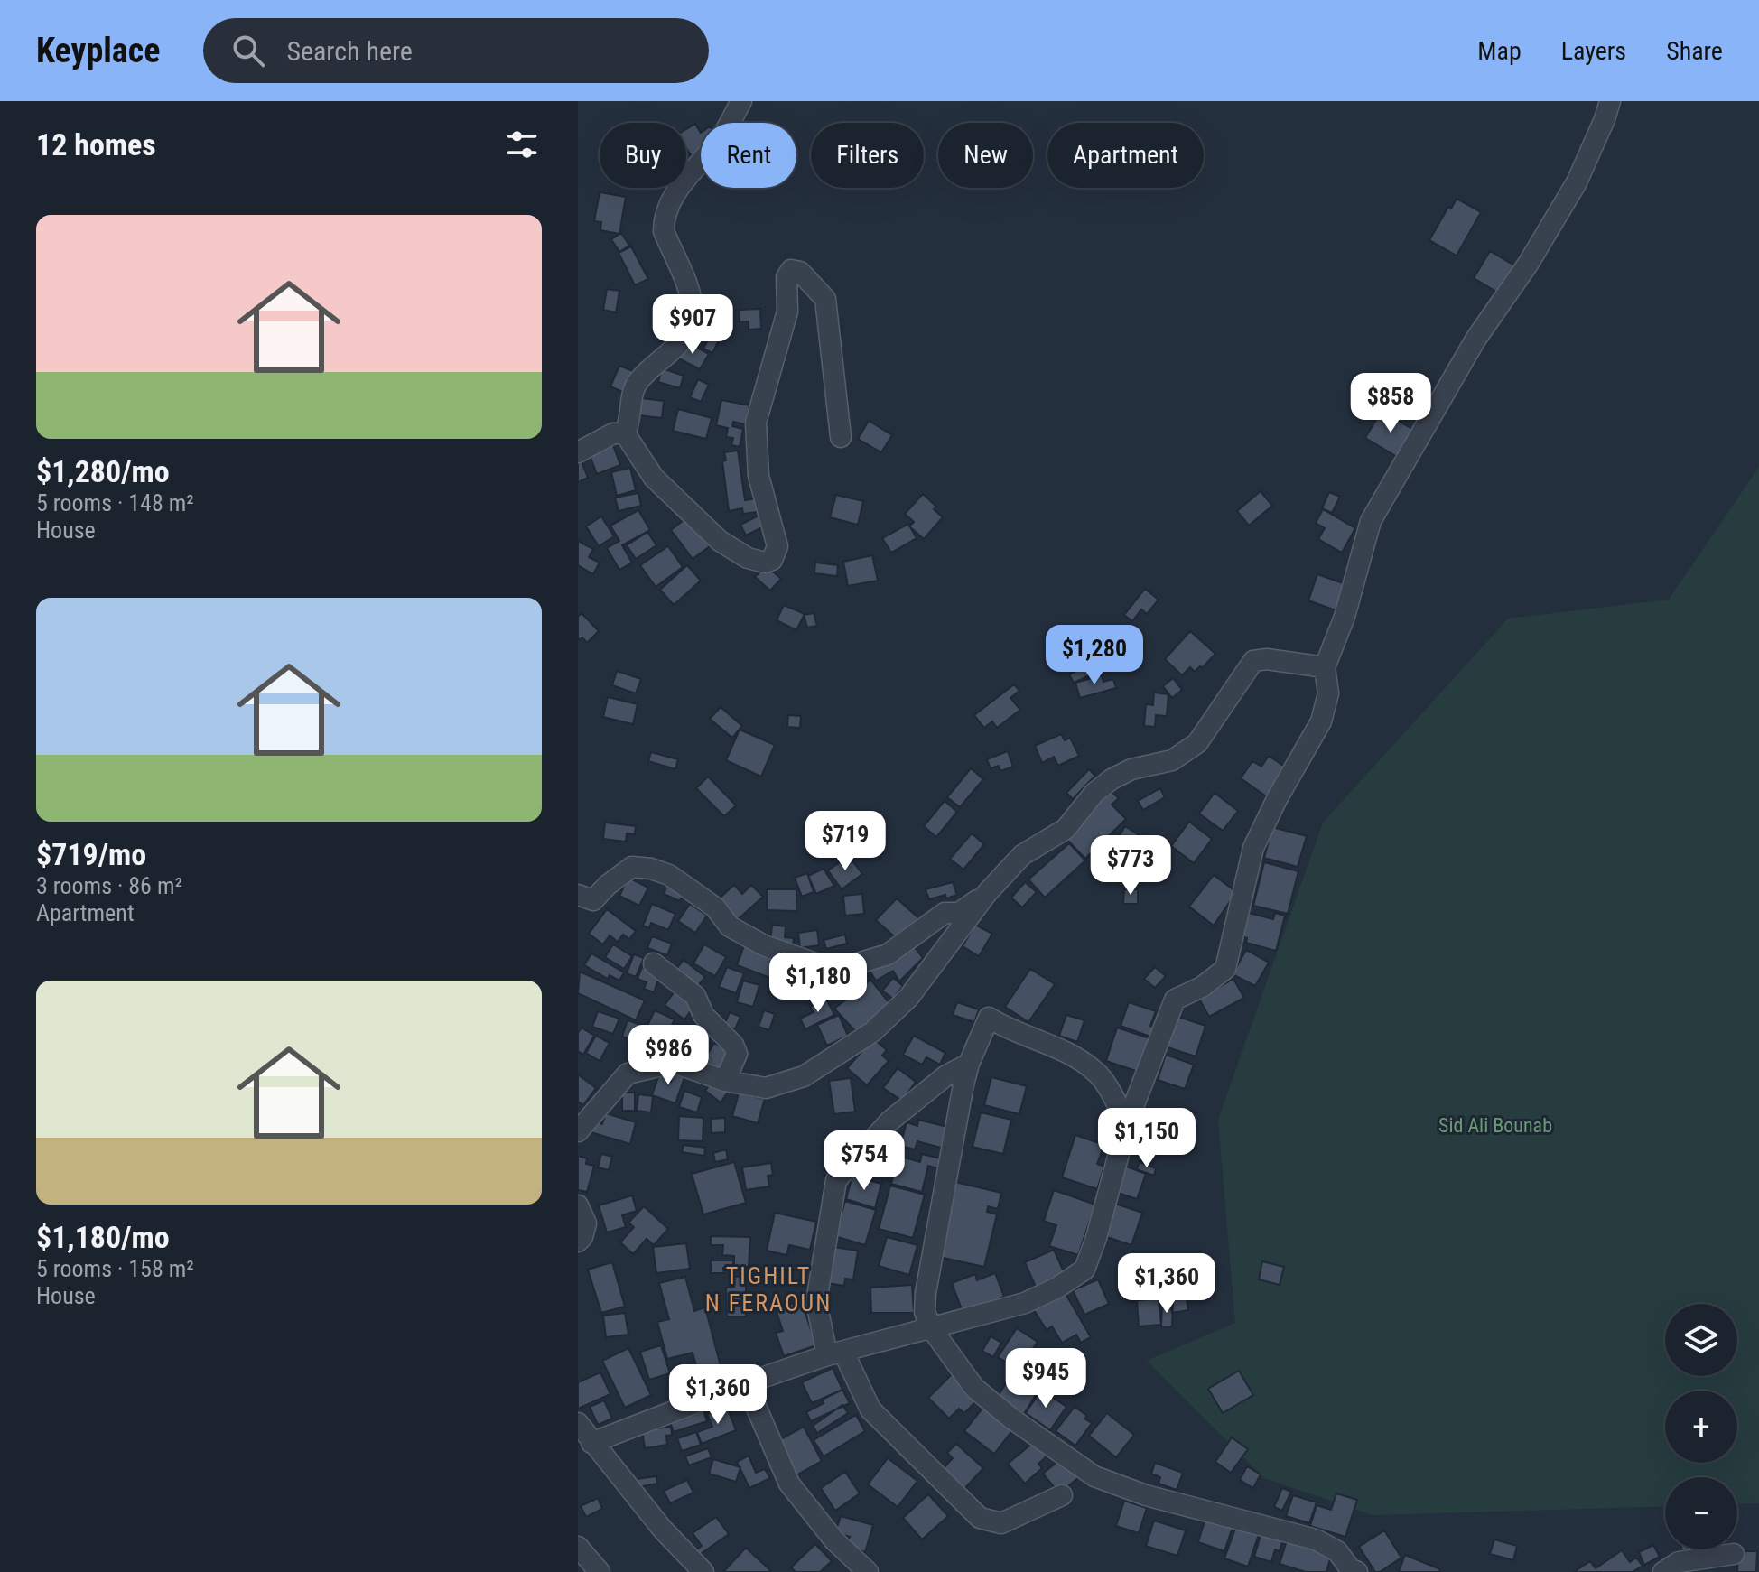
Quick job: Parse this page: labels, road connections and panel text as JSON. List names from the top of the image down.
{
  "districts": ["TIGHILT N FERAOUN"],
  "parks": ["Sid Ali Bounab"],
  "page": {
    "header": "Keyplace",
    "search": "Search here",
    "nav": ["Map", "Layers", "Share"],
    "heading": "12 homes",
    "chip": [
      "Buy",
      "Rent",
      "Filters",
      "New",
      "Apartment"
    ],
    "list": [
      {
        "name": "$1,280/mo",
        "note": "5 rooms · 148 m² · House"
      },
      {
        "name": "$719/mo",
        "note": "3 rooms · 86 m² · Apartment"
      },
      {
        "name": "$1,180/mo",
        "note": "5 rooms · 158 m² · House"
      }
    ],
    "price": [
      "$907",
      "$858",
      "$1,280",
      "$719",
      "$773",
      "$1,180",
      "$986",
      "$1,150",
      "$754",
      "$1,360",
      "$945",
      "$1,360"
    ],
    "map_buttons": ["+", "−"]
  }
}
